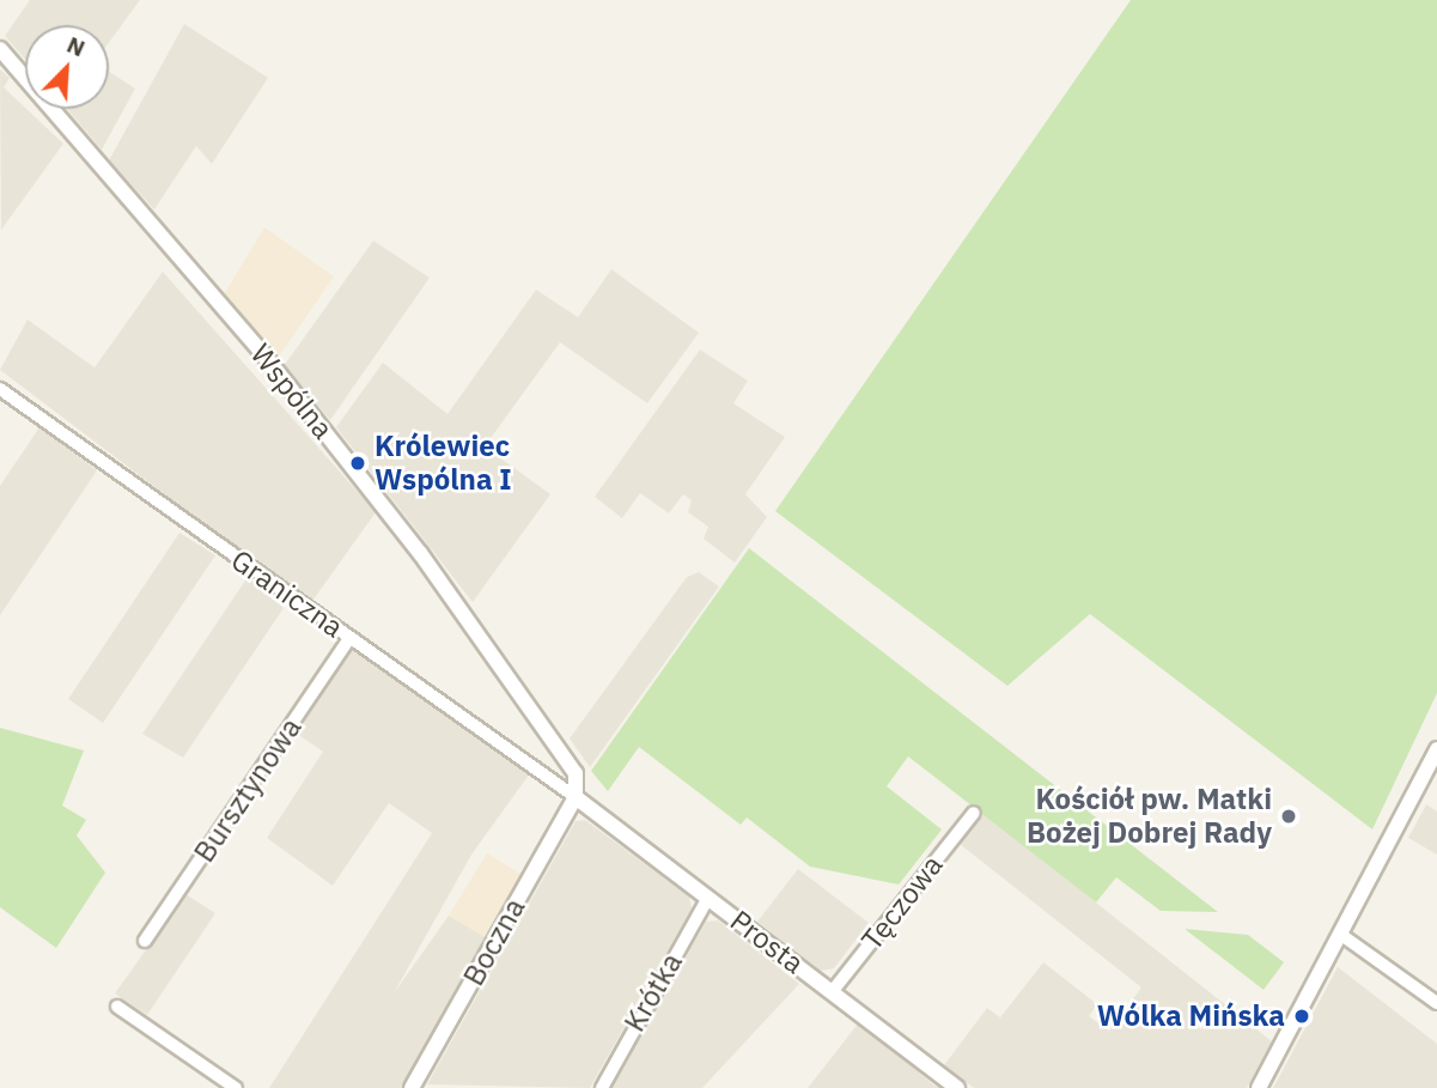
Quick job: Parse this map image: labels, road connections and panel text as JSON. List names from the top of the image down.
{
  "streets": {
    "street": [
      "Wspólna",
      "Graniczna",
      "Bursztynowa",
      "Tęczowa",
      "Boczna",
      "Prosta",
      "Krótka"
    ]
  },
  "crossings": [
    ["Wspólna", "Graniczna"],
    ["Wspólna", "Boczna"],
    ["Wspólna", "Prosta"],
    ["Graniczna", "Bursztynowa"],
    ["Graniczna", "Boczna"],
    ["Graniczna", "Prosta"],
    ["Tęczowa", "Prosta"],
    ["Boczna", "Prosta"],
    ["Prosta", "Krótka"]
  ],
  "places": ["Królewiec Wspólna I", "Kościół pw. Matki Bożej Dobrej Rady", "Wólka Mińska"],
  "north": "top right"
}
